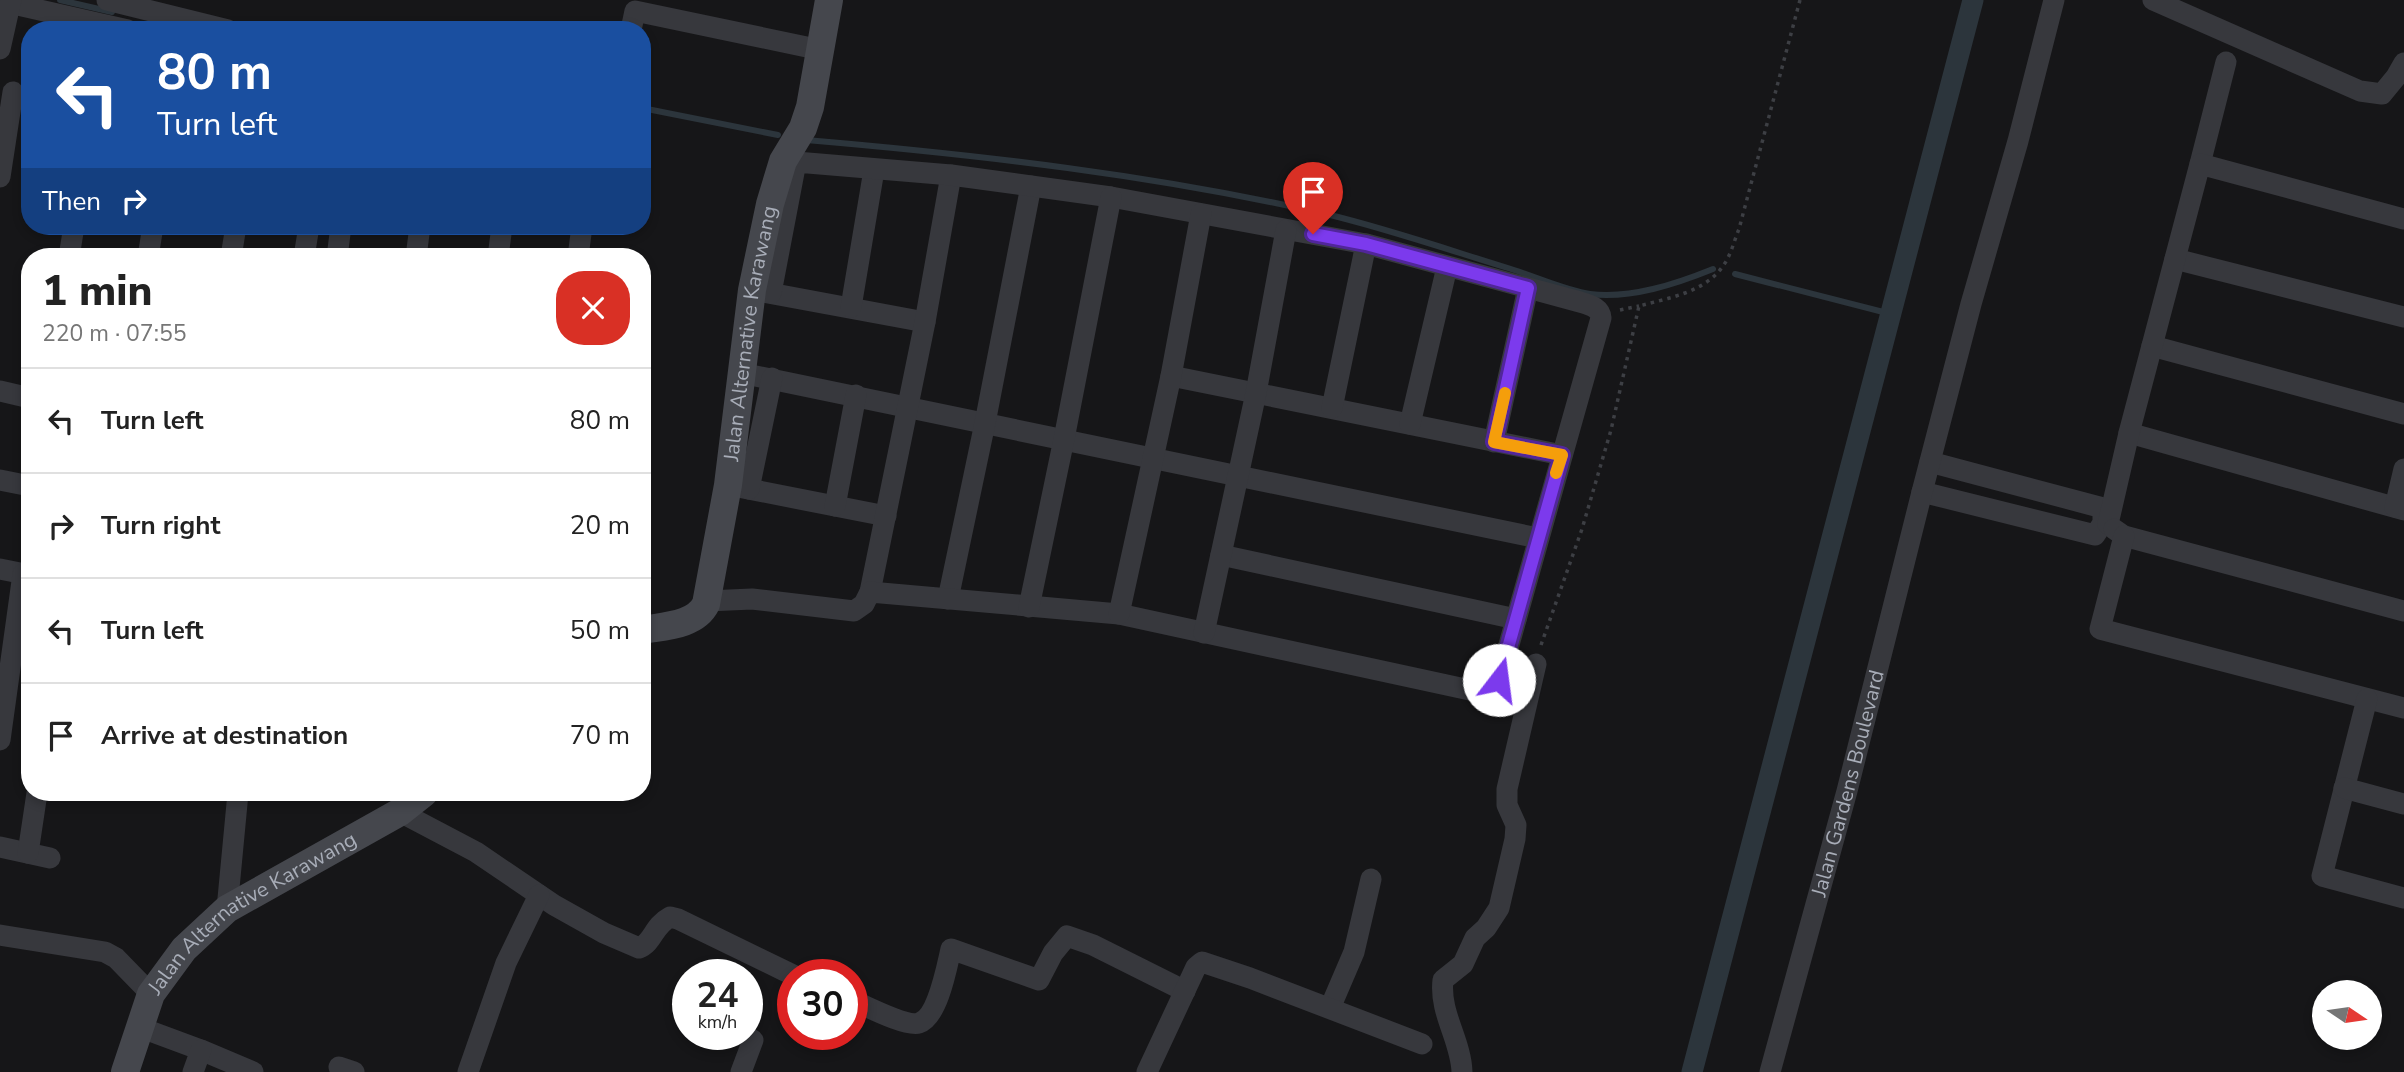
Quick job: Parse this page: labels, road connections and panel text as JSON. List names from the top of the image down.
{
  "streets": {
    "street": ["Jalan Alternative Karawang", "Jalan Gardens Boulevard"]
  },
  "north": "right",
  "page": {
    "turn": ["80 m", "Turn left"],
    "then": "Then",
    "heading": ["1 min", "220 m · 07:55"],
    "list": [
      {
        "name": "Turn left",
        "value": "80 m"
      },
      {
        "name": "Turn right",
        "value": "20 m"
      },
      {
        "name": "Turn left",
        "value": "50 m"
      },
      {
        "name": "Arrive at destination",
        "value": "70 m"
      }
    ],
    "speed": "24 km/h",
    "limit": "30"
  }
}
